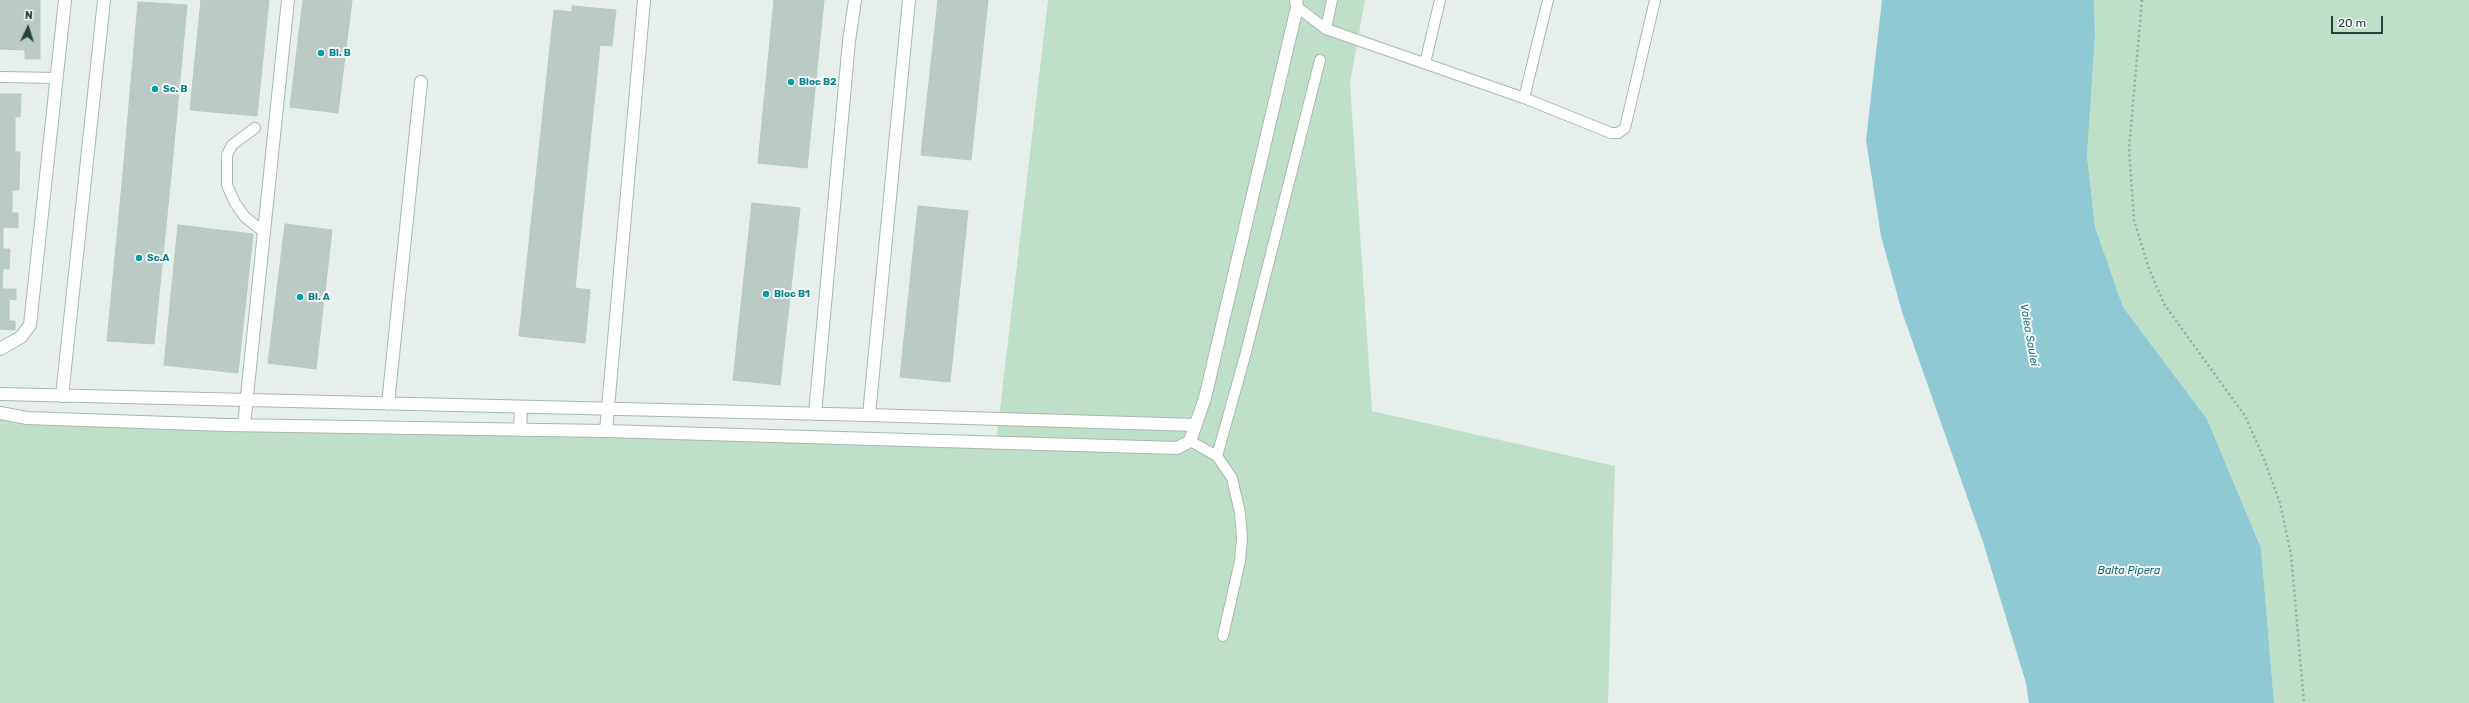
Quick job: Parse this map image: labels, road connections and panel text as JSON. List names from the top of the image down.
{
  "water": ["Valea Saulei", "Balta Pipera"],
  "places": [
    "Bl. B",
    "Bloc B2",
    "Sc. B",
    "Sc.A",
    "Bloc B1",
    "Bl. A"
  ],
  "scale_bar": "20 m",
  "north": "top"
}
